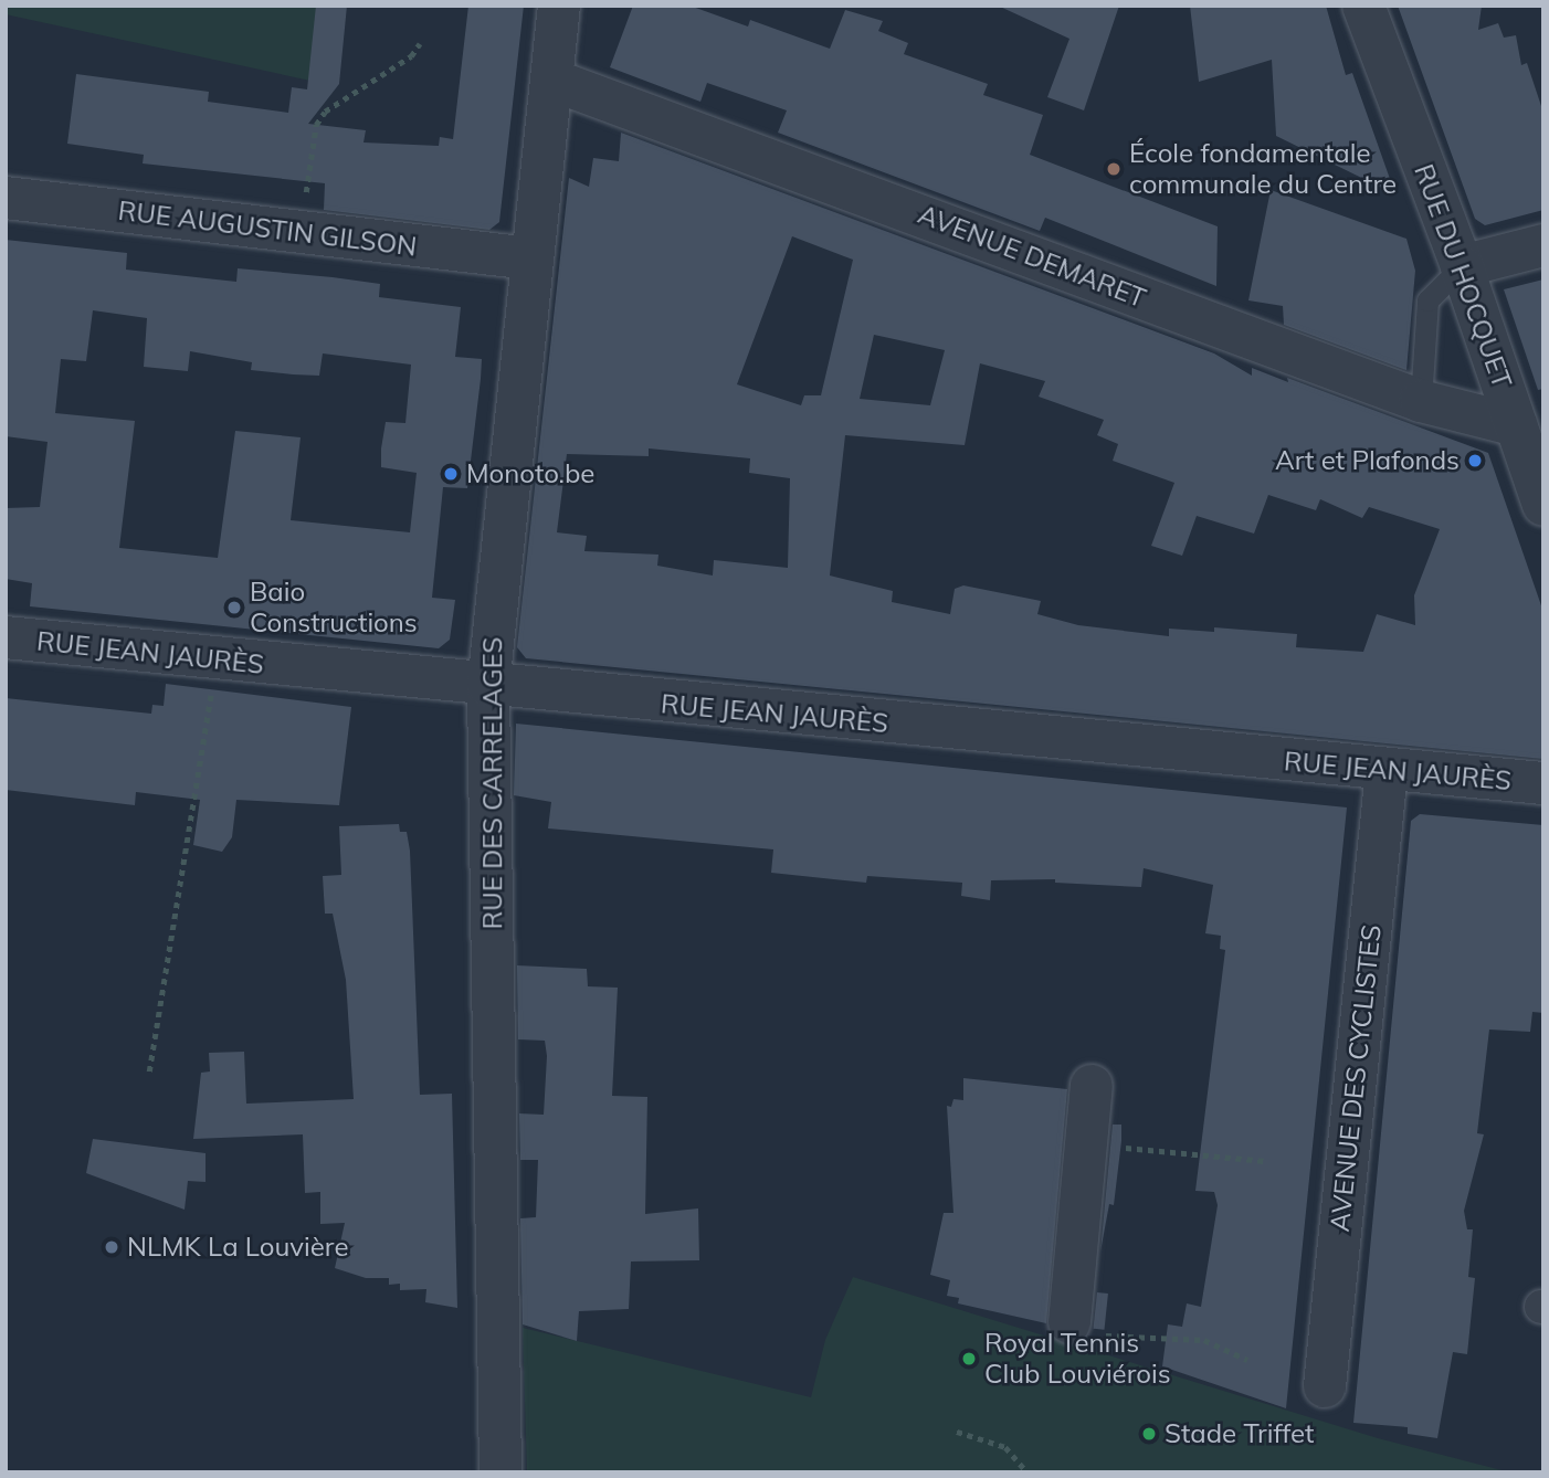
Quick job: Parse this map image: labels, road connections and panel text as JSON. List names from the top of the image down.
{
  "streets": {
    "street": [
      "RUE AUGUSTIN GILSON",
      "AVENUE DEMARET",
      "RUE DU HOCQUET",
      "RUE JEAN JAURÈS",
      "RUE DES CARRELAGES",
      "AVENUE DES CYCLISTES"
    ]
  },
  "crossings": [
    ["RUE AUGUSTIN GILSON", "RUE DES CARRELAGES"],
    ["AVENUE DEMARET", "RUE DU HOCQUET"],
    ["AVENUE DEMARET", "RUE DES CARRELAGES"],
    ["RUE JEAN JAURÈS", "RUE DES CARRELAGES"],
    ["RUE JEAN JAURÈS", "AVENUE DES CYCLISTES"]
  ],
  "places": [
    "École fondamentale communale du Centre",
    "Art et Plafonds",
    "Monoto.be",
    "Baio Constructions",
    "NLMK La Louvière",
    "Royal Tennis Club Louviérois",
    "Stade Triffet"
  ]
}
